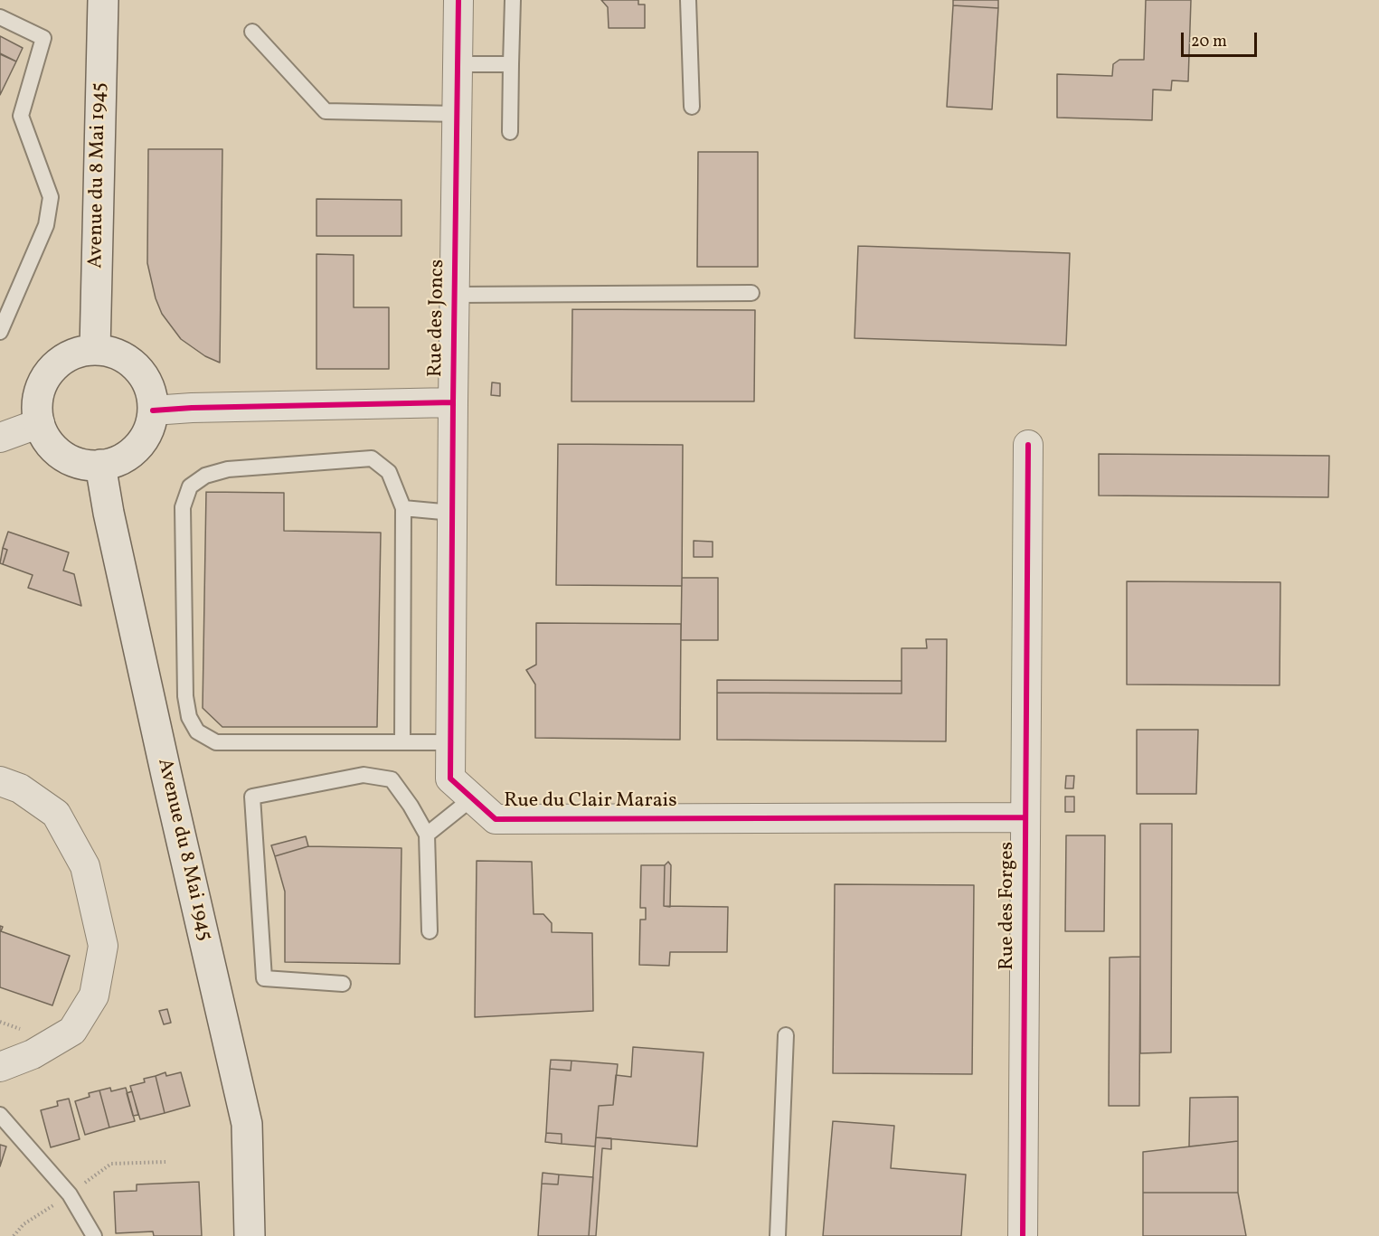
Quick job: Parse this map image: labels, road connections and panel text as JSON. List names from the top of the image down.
{
  "streets": {
    "main road": ["Avenue du 8 Mai 1945"],
    "street": ["Rue des Joncs", "Rue du Clair Marais", "Rue des Forges"]
  },
  "crossings": [
    ["Avenue du 8 Mai 1945", "Rue des Joncs"],
    ["Rue des Joncs", "Rue du Clair Marais"],
    ["Rue du Clair Marais", "Rue des Forges"]
  ],
  "scale_bar": "20 m"
}
